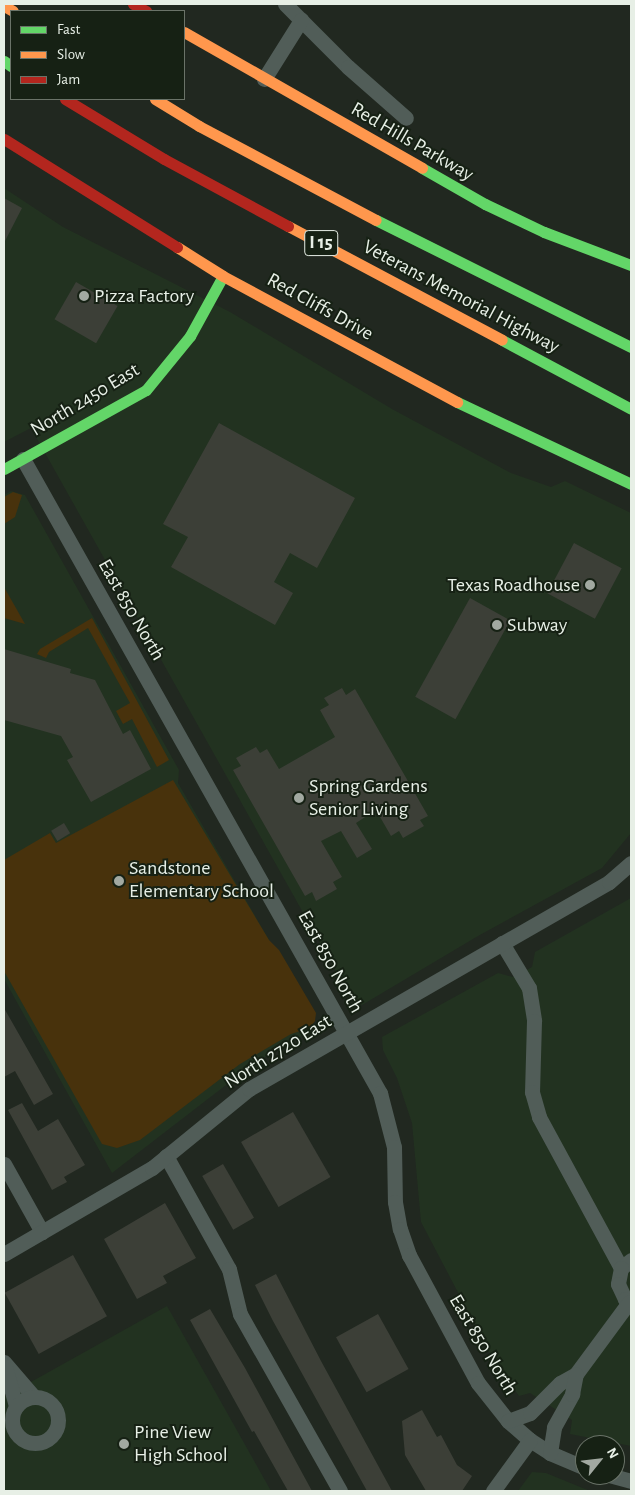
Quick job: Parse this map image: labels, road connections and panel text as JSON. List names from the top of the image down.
{
  "streets": {
    "main road": [
      "Red Hills Parkway",
      "I 15",
      "Veterans Memorial Highway",
      "Red Cliffs Drive",
      "North 2450 East"
    ],
    "street": ["East 850 North", "North 2720 East"]
  },
  "crossings": [
    ["Red Cliffs Drive", "North 2450 East"],
    ["North 2450 East", "East 850 North"],
    ["East 850 North", "North 2720 East"]
  ],
  "places": [
    "Pizza Factory",
    "Texas Roadhouse",
    "Subway",
    "Spring Gardens Senior Living",
    "Sandstone Elementary School",
    "Pine View High School"
  ],
  "legend": ["Fast", "Slow", "Jam"],
  "north": "top right"
}
